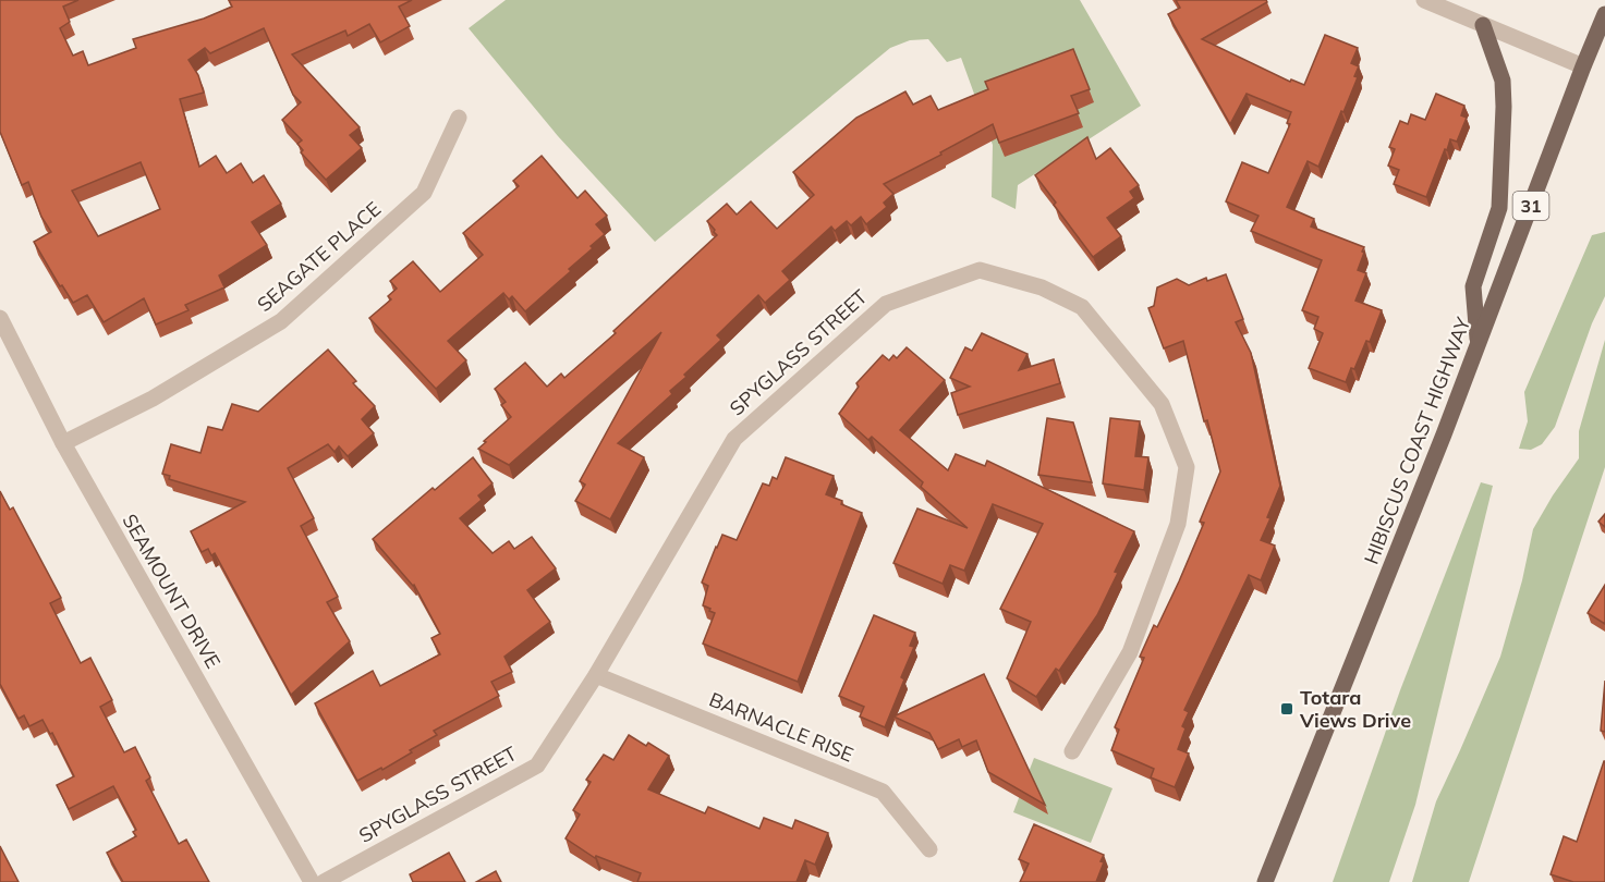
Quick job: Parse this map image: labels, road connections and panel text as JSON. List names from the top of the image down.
{
  "streets": {
    "main road": ["31", "HIBISCUS COAST HIGHWAY"],
    "street": [
      "SEAGATE PLACE",
      "SPYGLASS STREET",
      "SEAMOUNT DRIVE",
      "BARNACLE RISE"
    ]
  },
  "crossings": [
    ["SEAGATE PLACE", "SEAMOUNT DRIVE"],
    ["SPYGLASS STREET", "BARNACLE RISE"]
  ],
  "places": {
    "transit": ["Totara Views Drive"]
  }
}
